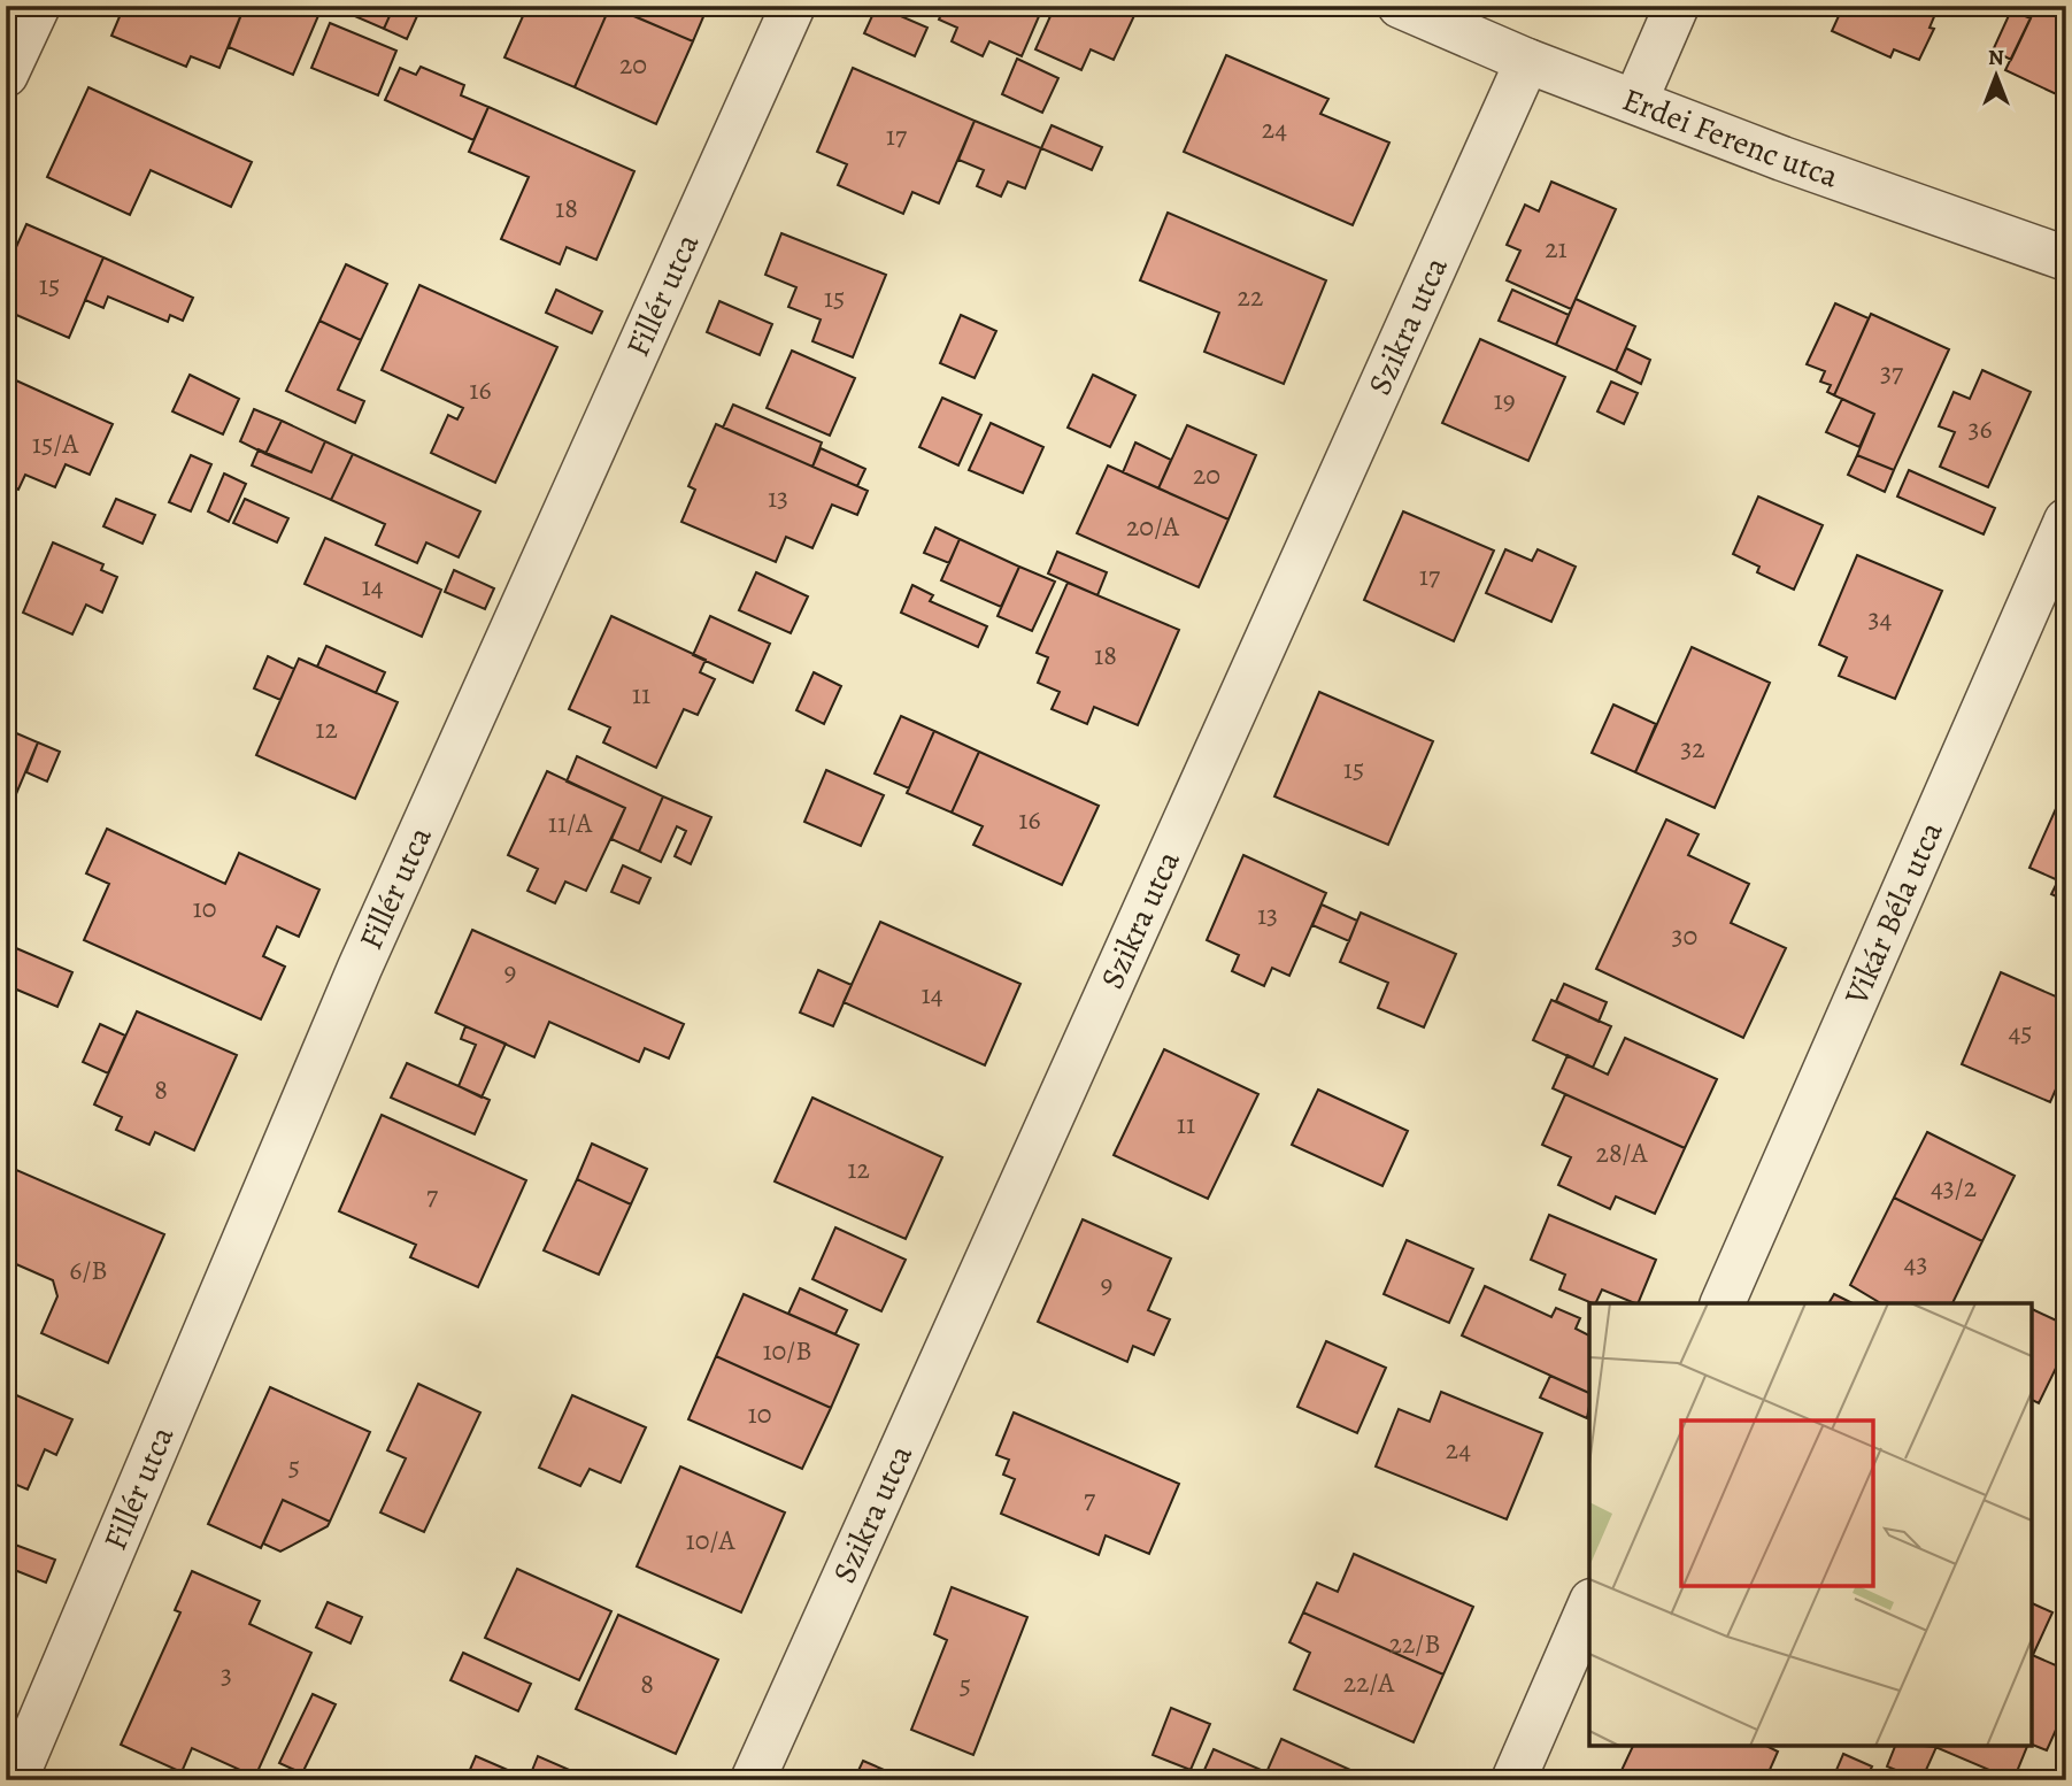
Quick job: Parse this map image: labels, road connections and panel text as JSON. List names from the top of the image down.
{
  "streets": {
    "street": [
      "Erdei Ferenc utca",
      "Fillér utca",
      "Szikra utca",
      "Vikár Béla utca"
    ]
  },
  "crossings": [
    ["Erdei Ferenc utca", "Szikra utca"]
  ],
  "house_numbers": [
    "20",
    "24",
    "17",
    "18",
    "21",
    "15",
    "22",
    "15",
    "37",
    "16",
    "19",
    "36",
    "15/A",
    "20",
    "13",
    "20/A",
    "17",
    "14",
    "34",
    "18",
    "11",
    "12",
    "32",
    "15",
    "16",
    "11/A",
    "10",
    "13",
    "30",
    "9",
    "14",
    "45",
    "8",
    "11",
    "28/A",
    "12",
    "43/2",
    "7",
    "43",
    "6/B",
    "9",
    "10/B",
    "10",
    "24",
    "5",
    "7",
    "10/A",
    "22/B",
    "3",
    "22/A",
    "8",
    "5"
  ],
  "north": "top"
}
